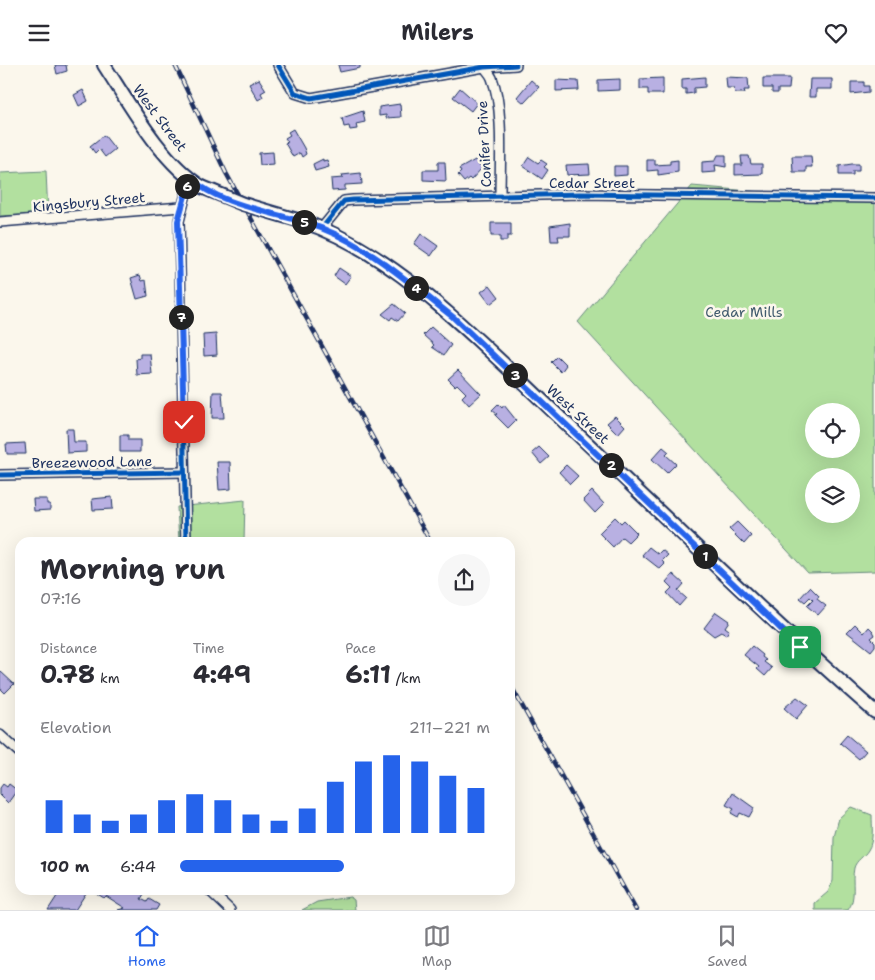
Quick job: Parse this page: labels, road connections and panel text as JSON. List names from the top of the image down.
{
  "streets": {
    "main road": ["West Street"],
    "street": [
      "Conifer Drive",
      "Cedar Street",
      "Kingsbury Street",
      "Breezewood Lane"
    ]
  },
  "crossings": [
    ["West Street", "Cedar Street"],
    ["Conifer Drive", "Cedar Street"]
  ],
  "parks": ["Cedar Mills"],
  "page": {
    "header": "Milers",
    "pins": [
      "6",
      "5",
      "4",
      "7",
      "3",
      "2",
      "1"
    ],
    "heading": ["Morning run", "07:16"],
    "stats": [
      ["Distance", "0.78 km"],
      ["Time", "4:49"],
      ["Pace", "6:11 /km"]
    ],
    "chart": ["Elevation", "211–221 m"],
    "list": [
      {
        "name": "100 m",
        "note": "6:44"
      }
    ],
    "tabs": ["Home", "Map", "Saved"]
  }
}
